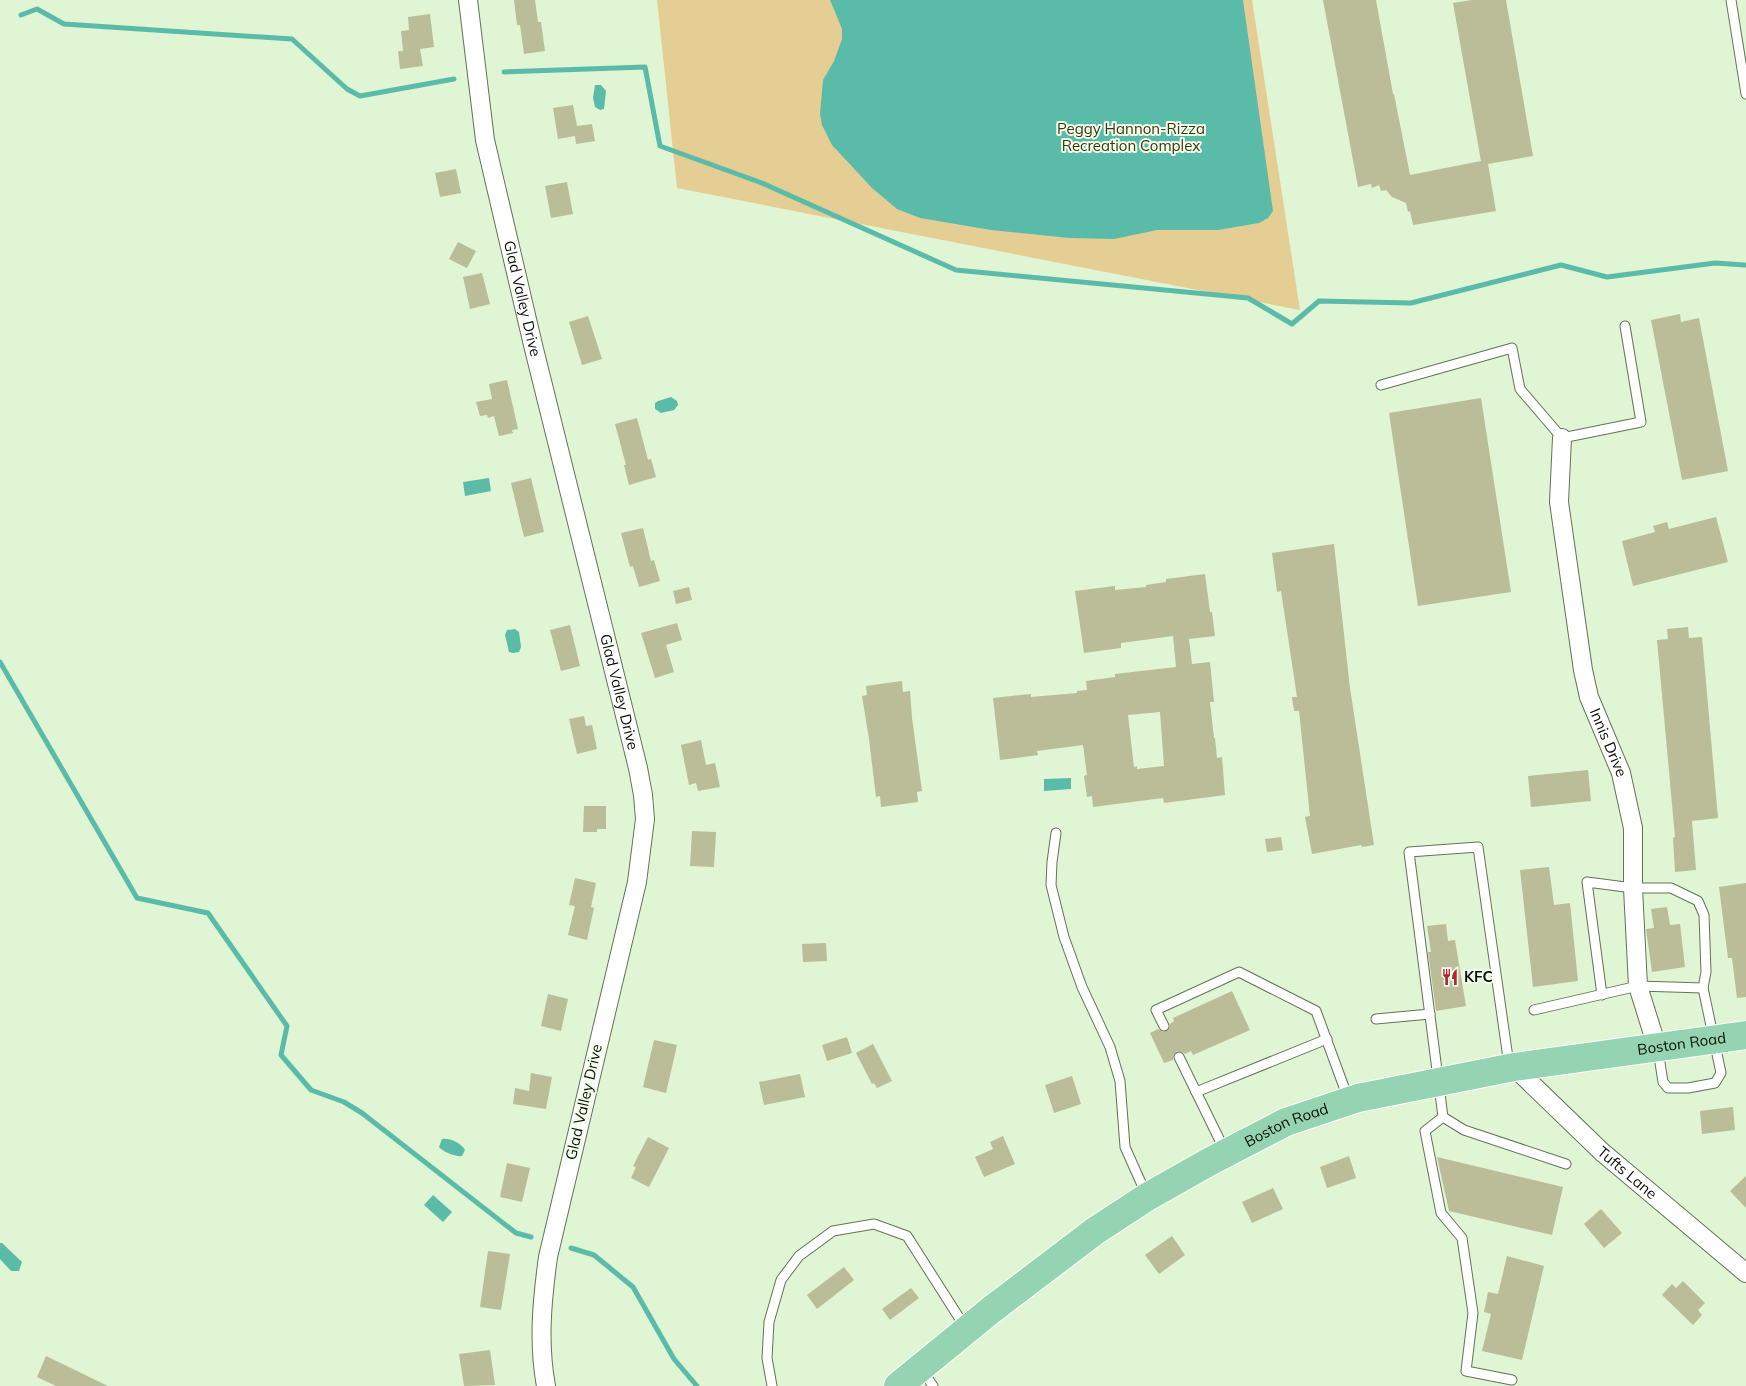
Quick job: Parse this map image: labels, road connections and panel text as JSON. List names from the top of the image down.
{
  "streets": {
    "main road": ["Boston Road"],
    "street": ["Glad Valley Drive", "Innis Drive", "Tufts Lane"]
  },
  "crossings": [
    ["Innis Drive", "Boston Road"],
    ["Boston Road", "Tufts Lane"]
  ],
  "parks": ["Peggy Hannon-Rizza Recreation Complex"],
  "places": {
    "restaurant": ["KFC"]
  }
}
